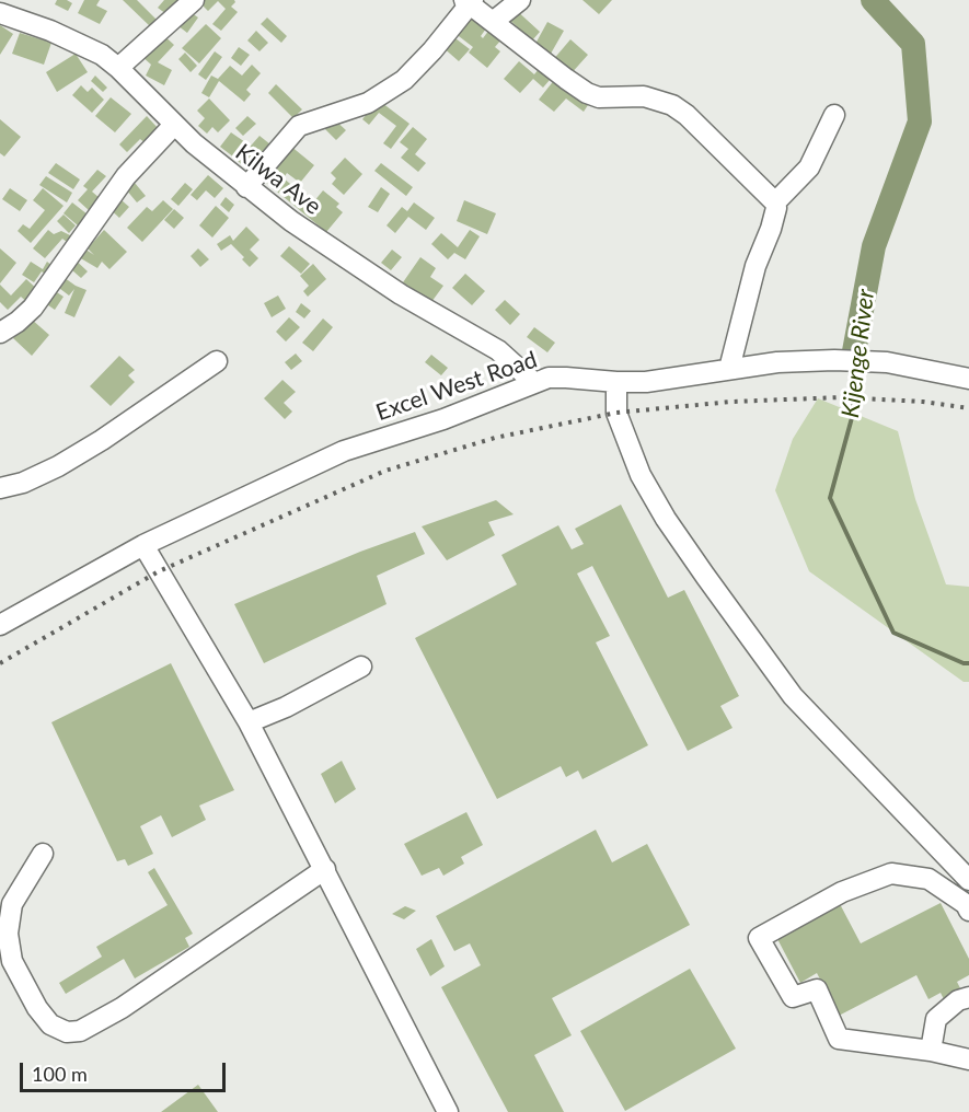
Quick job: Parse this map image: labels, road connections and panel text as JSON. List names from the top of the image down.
{
  "streets": {
    "street": ["Kilwa Ave", "Excel West Road"]
  },
  "crossings": [
    ["Kilwa Ave", "Excel West Road"]
  ],
  "water": ["Kijenge River"],
  "scale_bar": "100 m"
}
